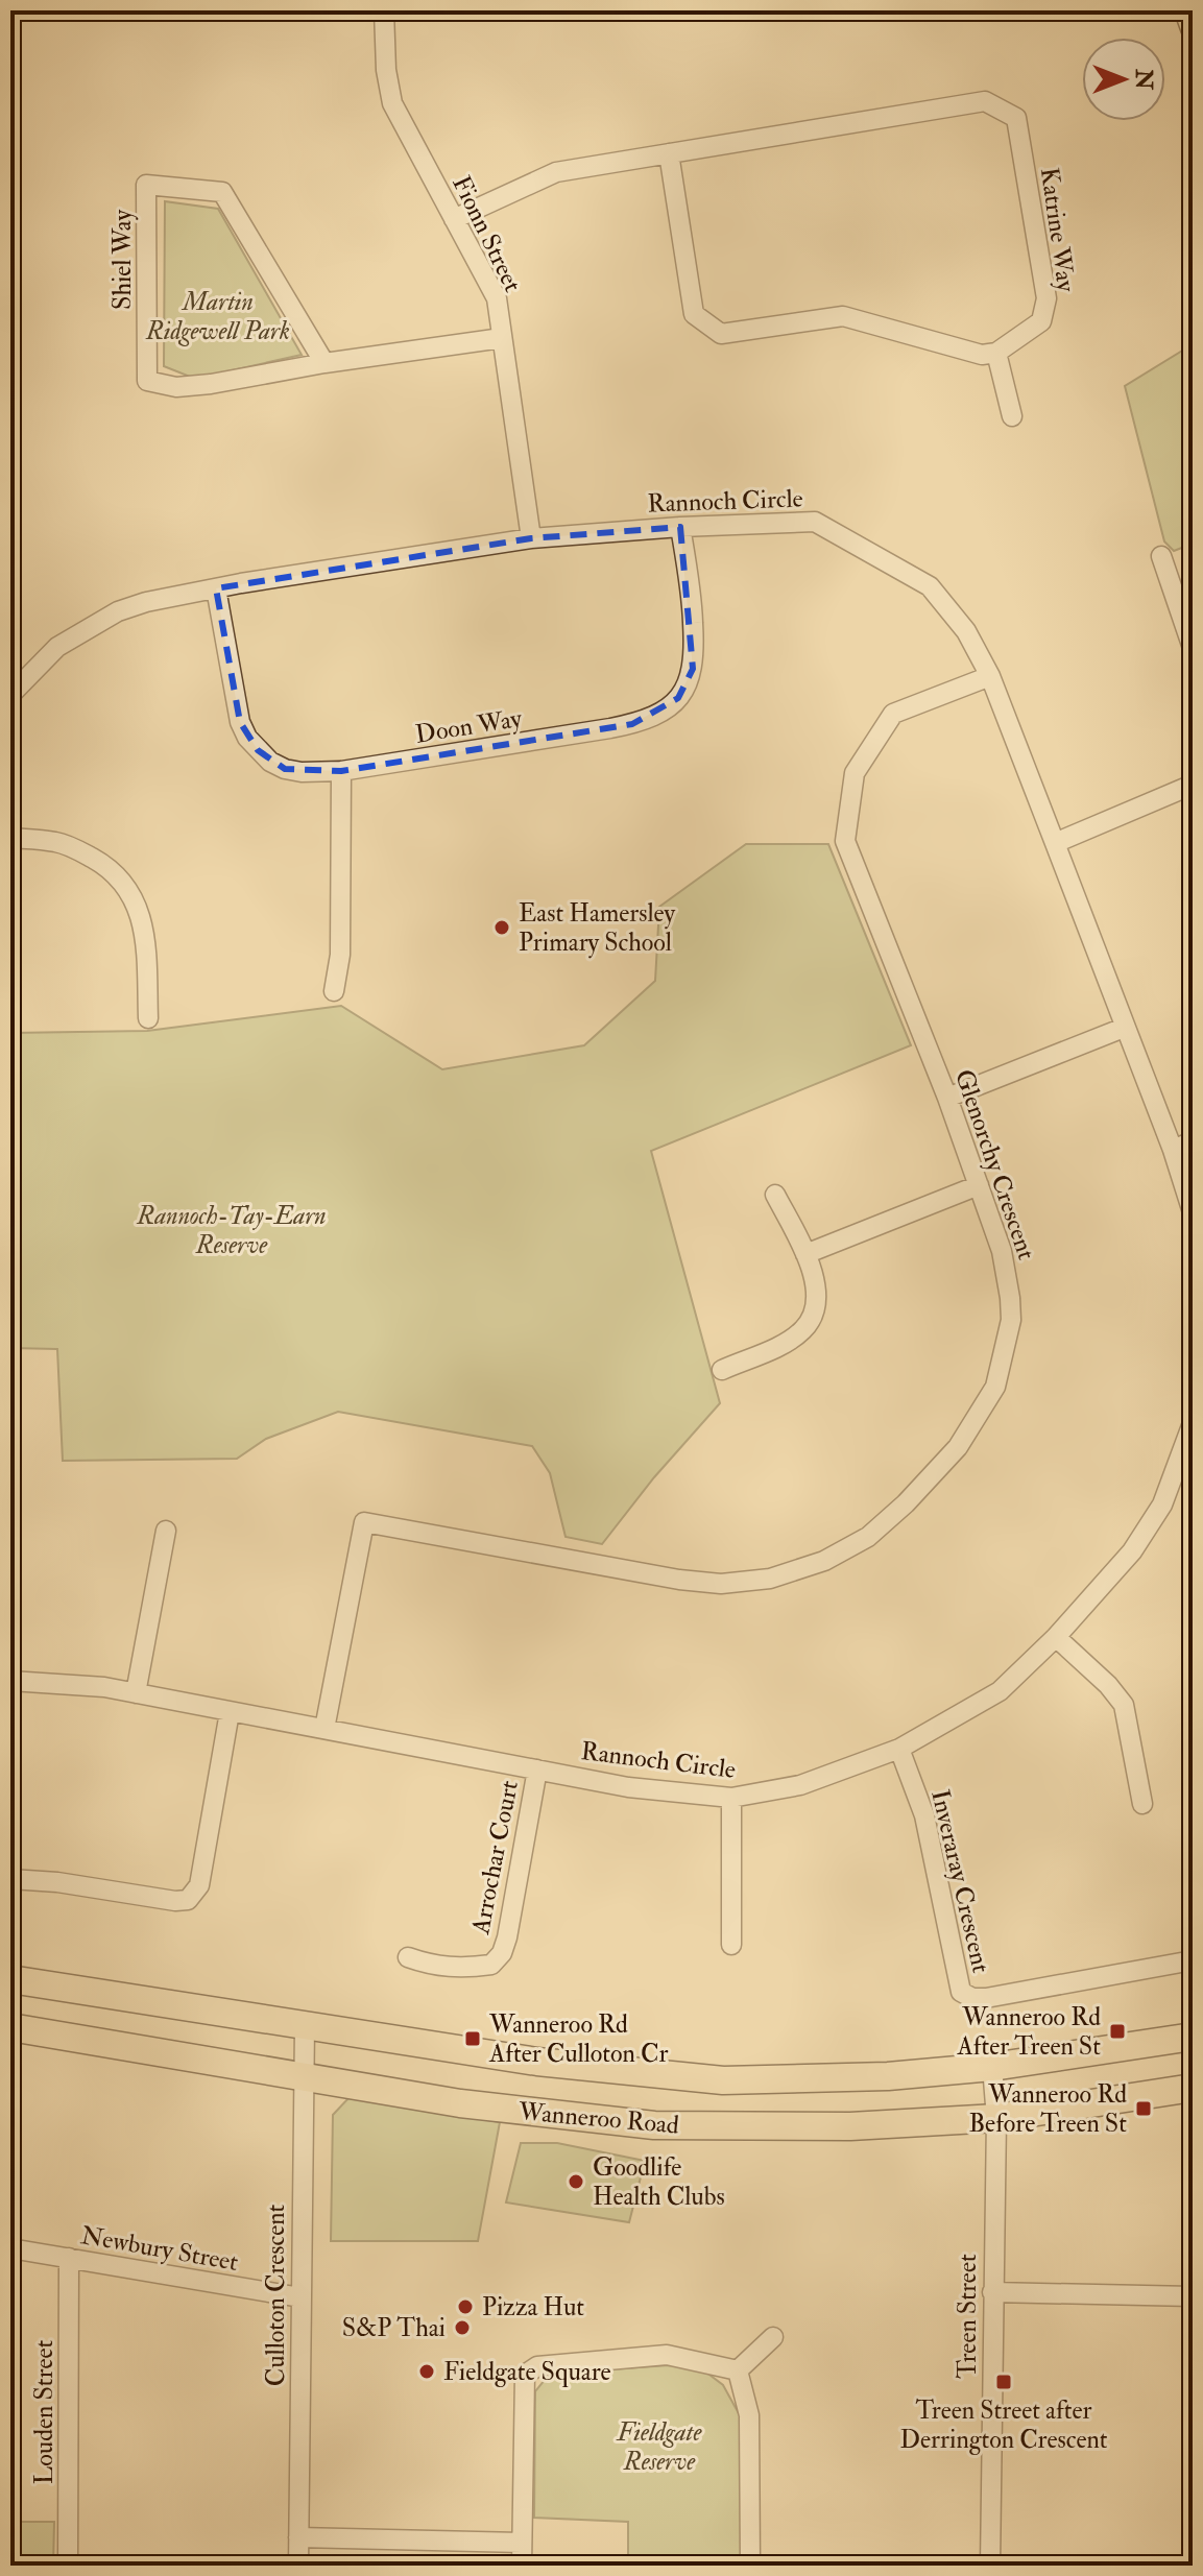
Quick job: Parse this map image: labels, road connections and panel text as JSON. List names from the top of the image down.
{
  "streets": {
    "highway": ["Wanneroo Road"],
    "street": [
      "Katrine Way",
      "Fionn Street",
      "Shiel Way",
      "Rannoch Circle",
      "Doon Way",
      "Glenorchy Crescent",
      "Arrochar Court",
      "Inveraray Crescent",
      "Newbury Street",
      "Culloton Crescent",
      "Treen Street",
      "Louden Street"
    ]
  },
  "crossings": [
    ["Katrine Way", "Fionn Street"],
    ["Fionn Street", "Shiel Way"],
    ["Fionn Street", "Rannoch Circle"],
    ["Rannoch Circle", "Doon Way"],
    ["Rannoch Circle", "Glenorchy Crescent"],
    ["Rannoch Circle", "Arrochar Court"],
    ["Rannoch Circle", "Inveraray Crescent"],
    ["Wanneroo Road", "Culloton Crescent"],
    ["Wanneroo Road", "Treen Street"],
    ["Newbury Street", "Culloton Crescent"],
    ["Newbury Street", "Louden Street"]
  ],
  "parks": ["Martin Ridgewell Park", "Rannoch-Tay-Earn Reserve", "Fieldgate Reserve"],
  "places": {
    "other": [
      "East Hamersley Primary School",
      "Goodlife Health Clubs",
      "Pizza Hut",
      "S&P Thai",
      "Fieldgate Square"
    ],
    "transit": [
      "Wanneroo Rd After Treen St",
      "Wanneroo Rd After Culloton Cr",
      "Wanneroo Rd Before Treen St",
      "Treen Street after Derrington Crescent"
    ]
  },
  "north": "right"
}
